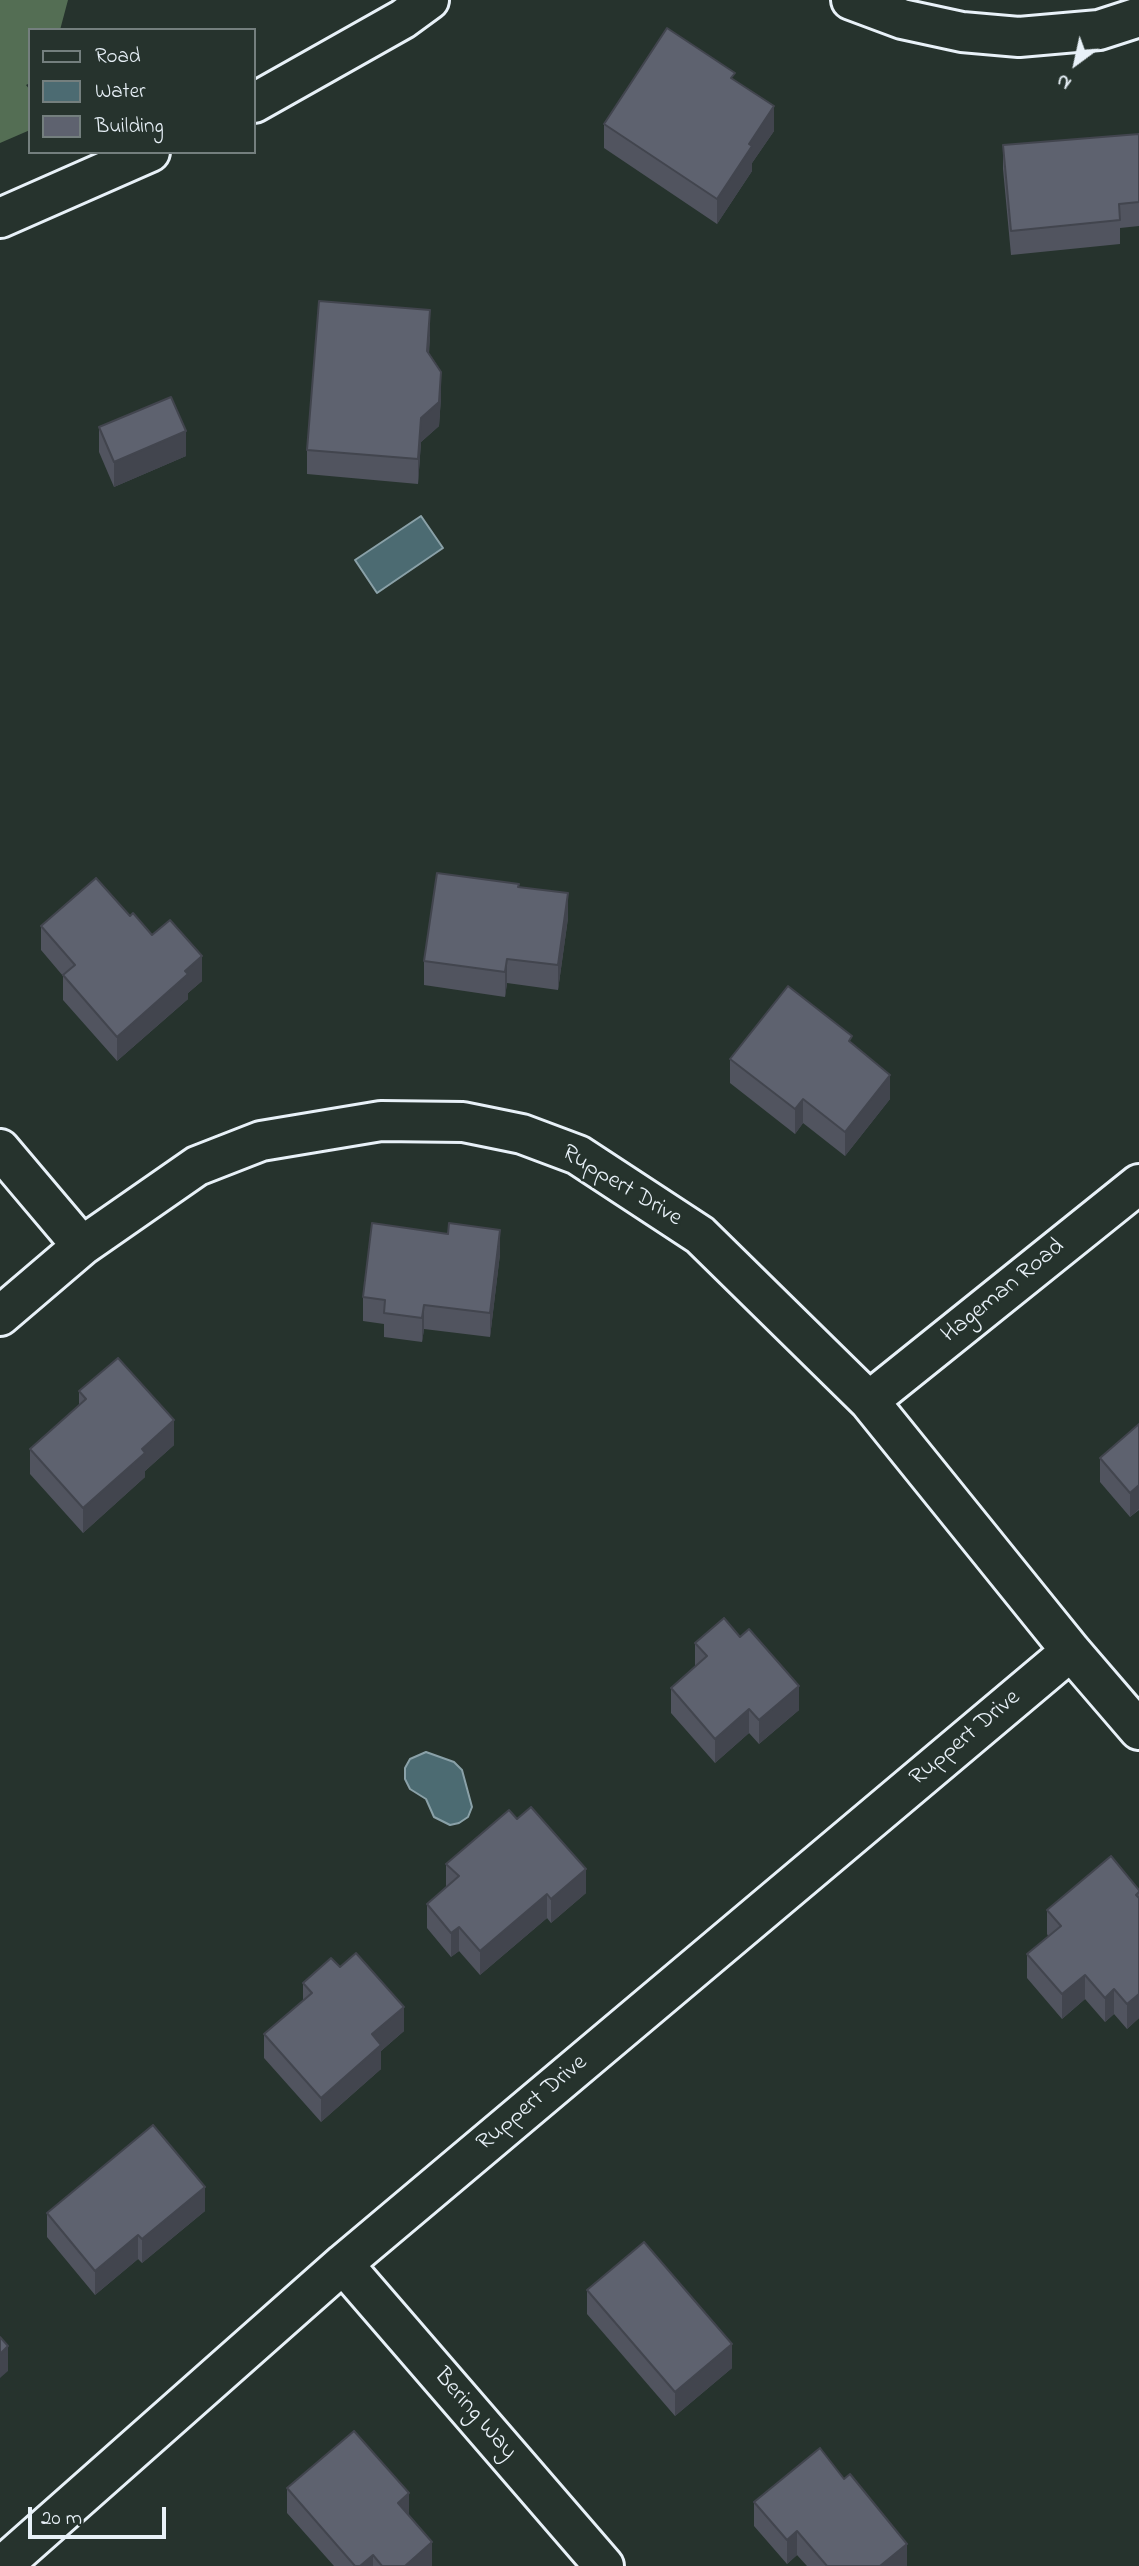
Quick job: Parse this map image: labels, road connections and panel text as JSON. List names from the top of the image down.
{
  "streets": {
    "street": ["Ruppert Drive", "Hageman Road", "Bering Way"]
  },
  "crossings": [
    ["Ruppert Drive", "Hageman Road"],
    ["Ruppert Drive", "Bering Way"]
  ],
  "legend": ["Road", "Water", "Building"],
  "scale_bar": "20 m",
  "north": "bottom left"
}
